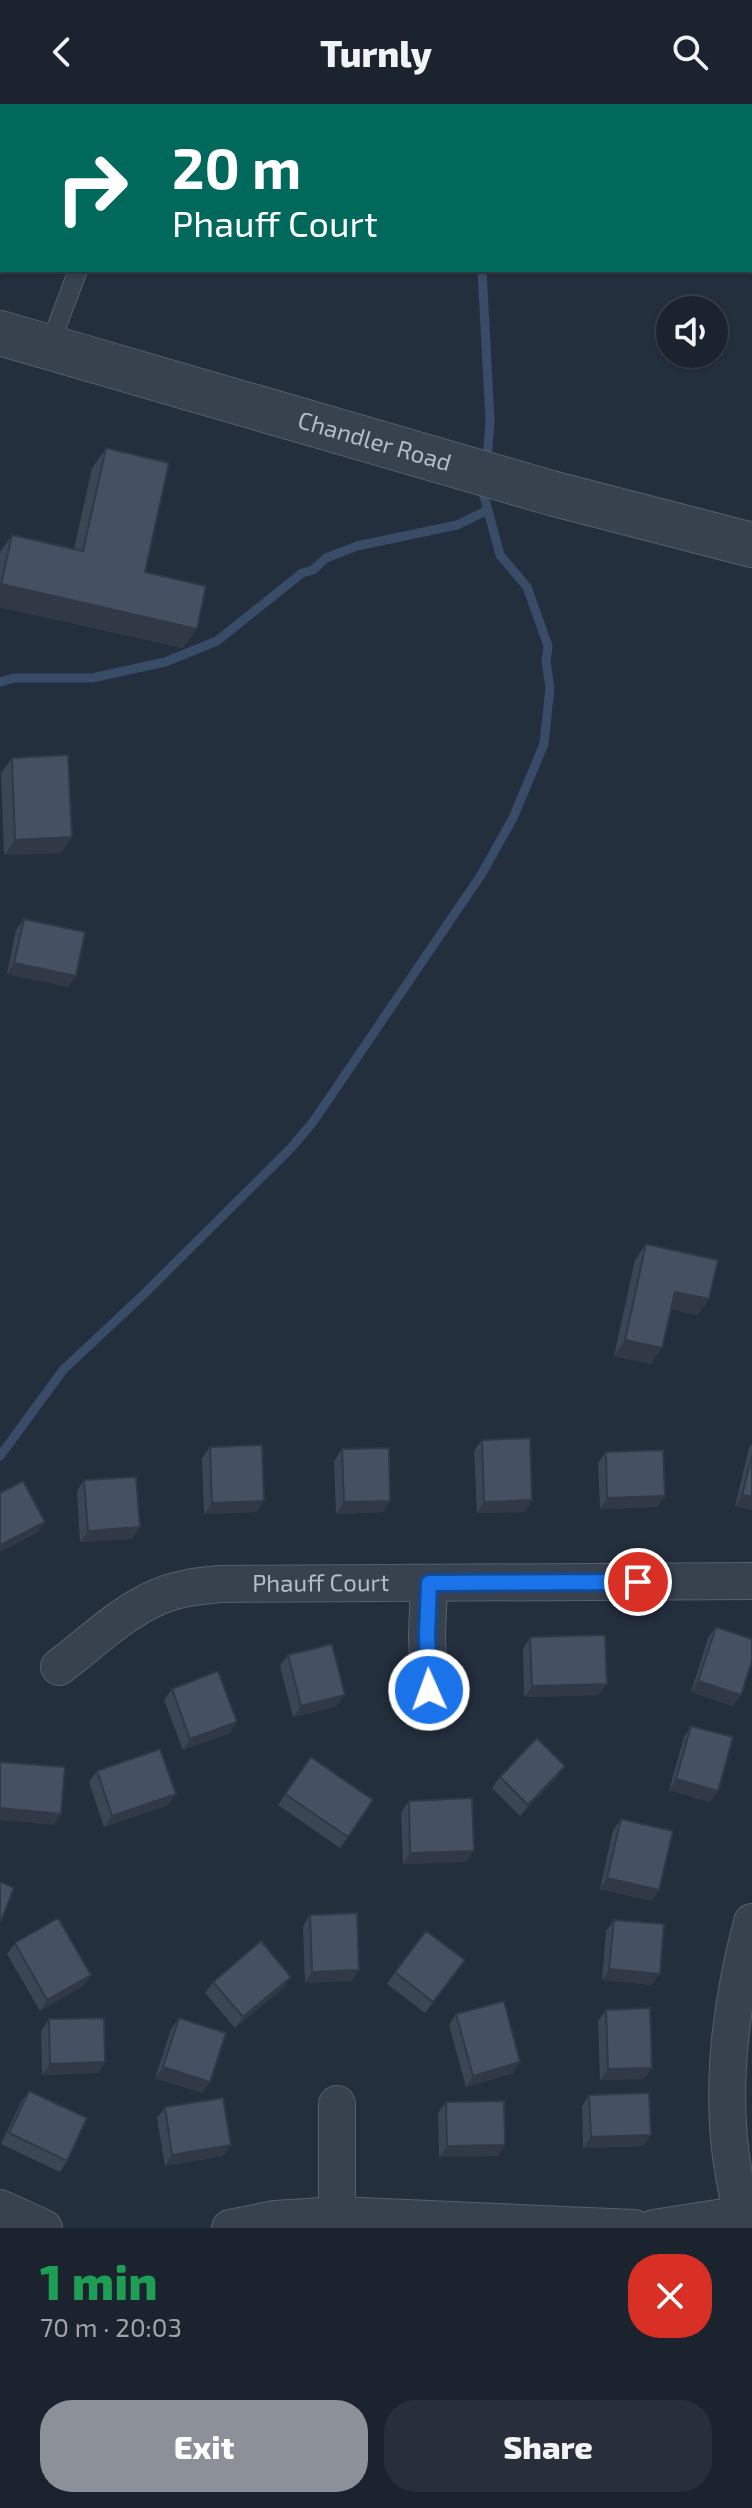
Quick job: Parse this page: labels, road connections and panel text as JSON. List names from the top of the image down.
{
  "streets": {
    "street": ["Chandler Road", "Phauff Court"]
  },
  "page": {
    "header": "Turnly",
    "turn": ["20 m", "Phauff Court"],
    "heading": ["1 min", "70 m · 20:03"],
    "buttons": ["Exit", "Share"]
  }
}
